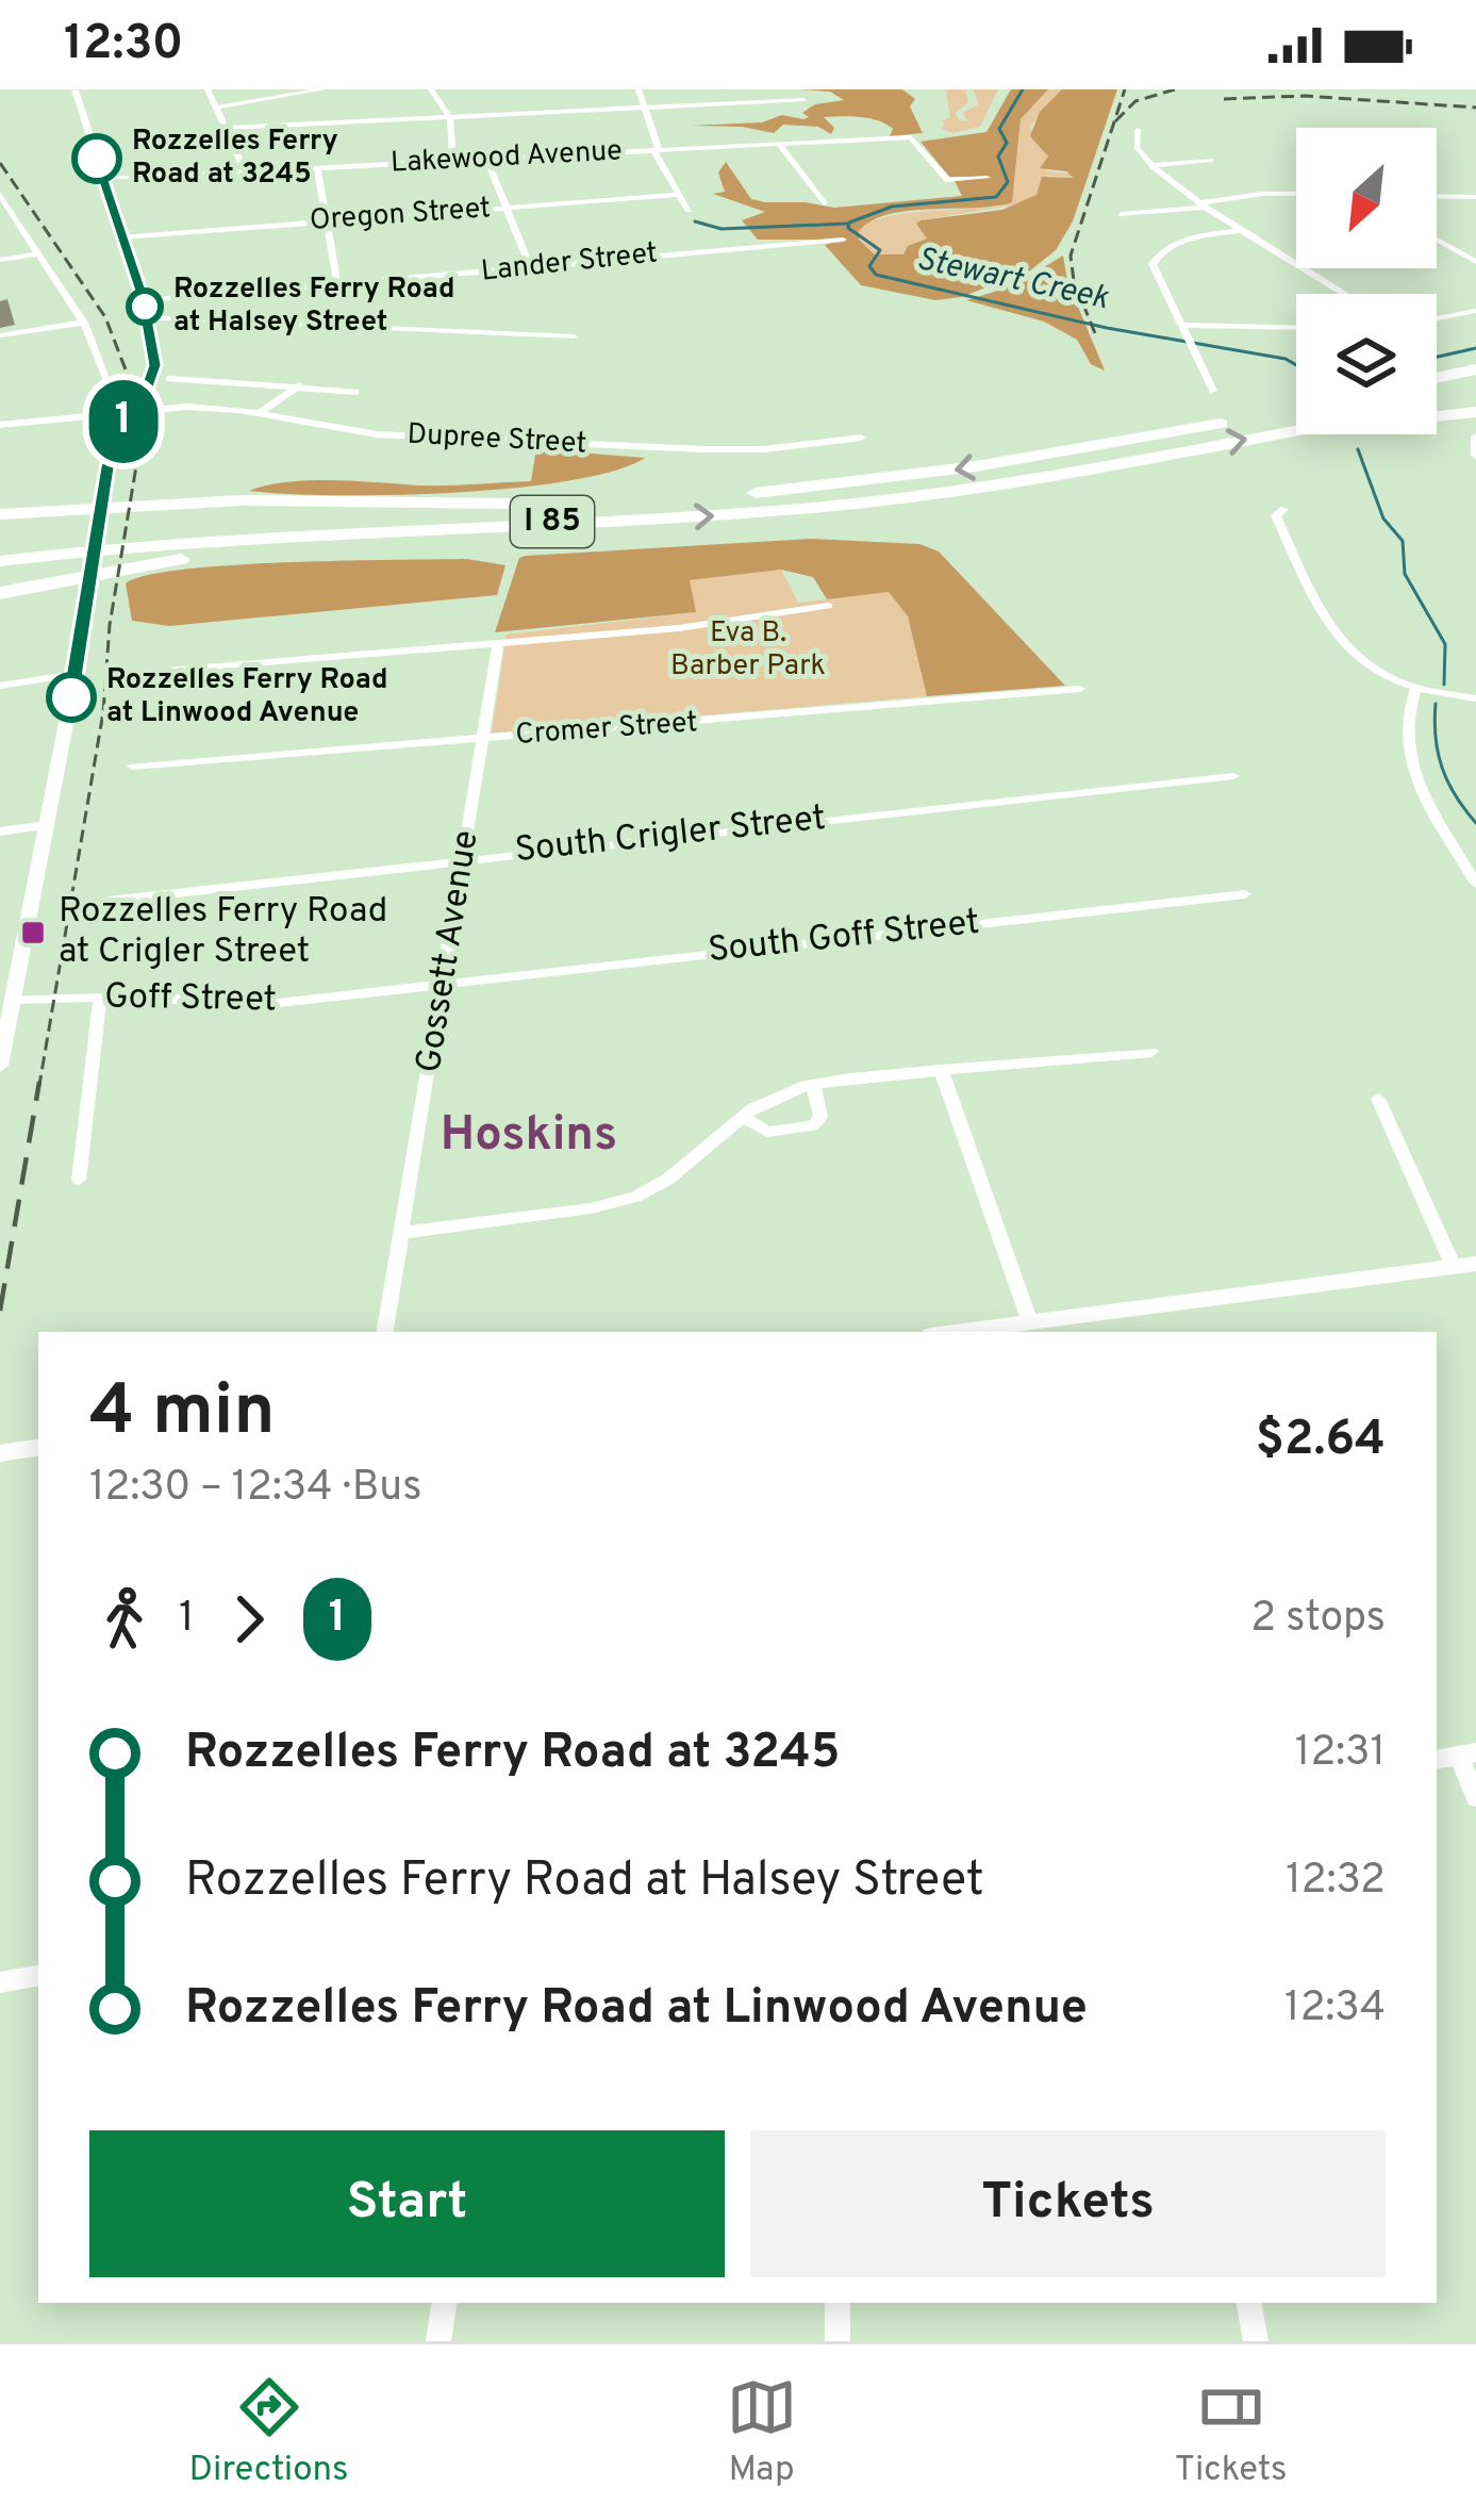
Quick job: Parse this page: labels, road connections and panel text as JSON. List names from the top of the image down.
{
  "streets": {
    "highway": ["I 85"],
    "street": [
      "Lakewood Avenue",
      "Oregon Street",
      "Lander Street",
      "Dupree Street",
      "Cromer Street",
      "South Crigler Street",
      "South Goff Street",
      "Gossett Avenue",
      "Goff Street"
    ]
  },
  "crossings": [
    ["Cromer Street", "Gossett Avenue"],
    ["South Crigler Street", "Gossett Avenue"],
    ["South Goff Street", "Gossett Avenue"],
    ["South Goff Street", "Goff Street"],
    ["Gossett Avenue", "Goff Street"]
  ],
  "districts": ["Hoskins"],
  "water": ["Stewart Creek"],
  "parks": ["Eva B. Barber Park"],
  "places": {
    "other": ["Rozzelles Ferry Road at 3245", "Rozzelles Ferry Road at Halsey Street", "Rozzelles Ferry Road at Linwood Avenue"],
    "transit": ["Rozzelles Ferry Road at Crigler Street"]
  },
  "lines": ["bus line 1"],
  "north": "bottom left",
  "page": {
    "status": "12:30",
    "on_map": "1",
    "heading": ["4 min", "12:30 – 12:34 · Bus", "$2.64"],
    "legs": ["1", "1", "2 stops"],
    "list": [
      {
        "name": "Rozzelles Ferry Road at 3245",
        "value": "12:31"
      },
      {
        "name": "Rozzelles Ferry Road at Halsey Street",
        "value": "12:32"
      },
      {
        "name": "Rozzelles Ferry Road at Linwood Avenue",
        "value": "12:34"
      }
    ],
    "buttons": ["Start", "Tickets"],
    "tabs": ["Directions", "Map", "Tickets"]
  }
}
